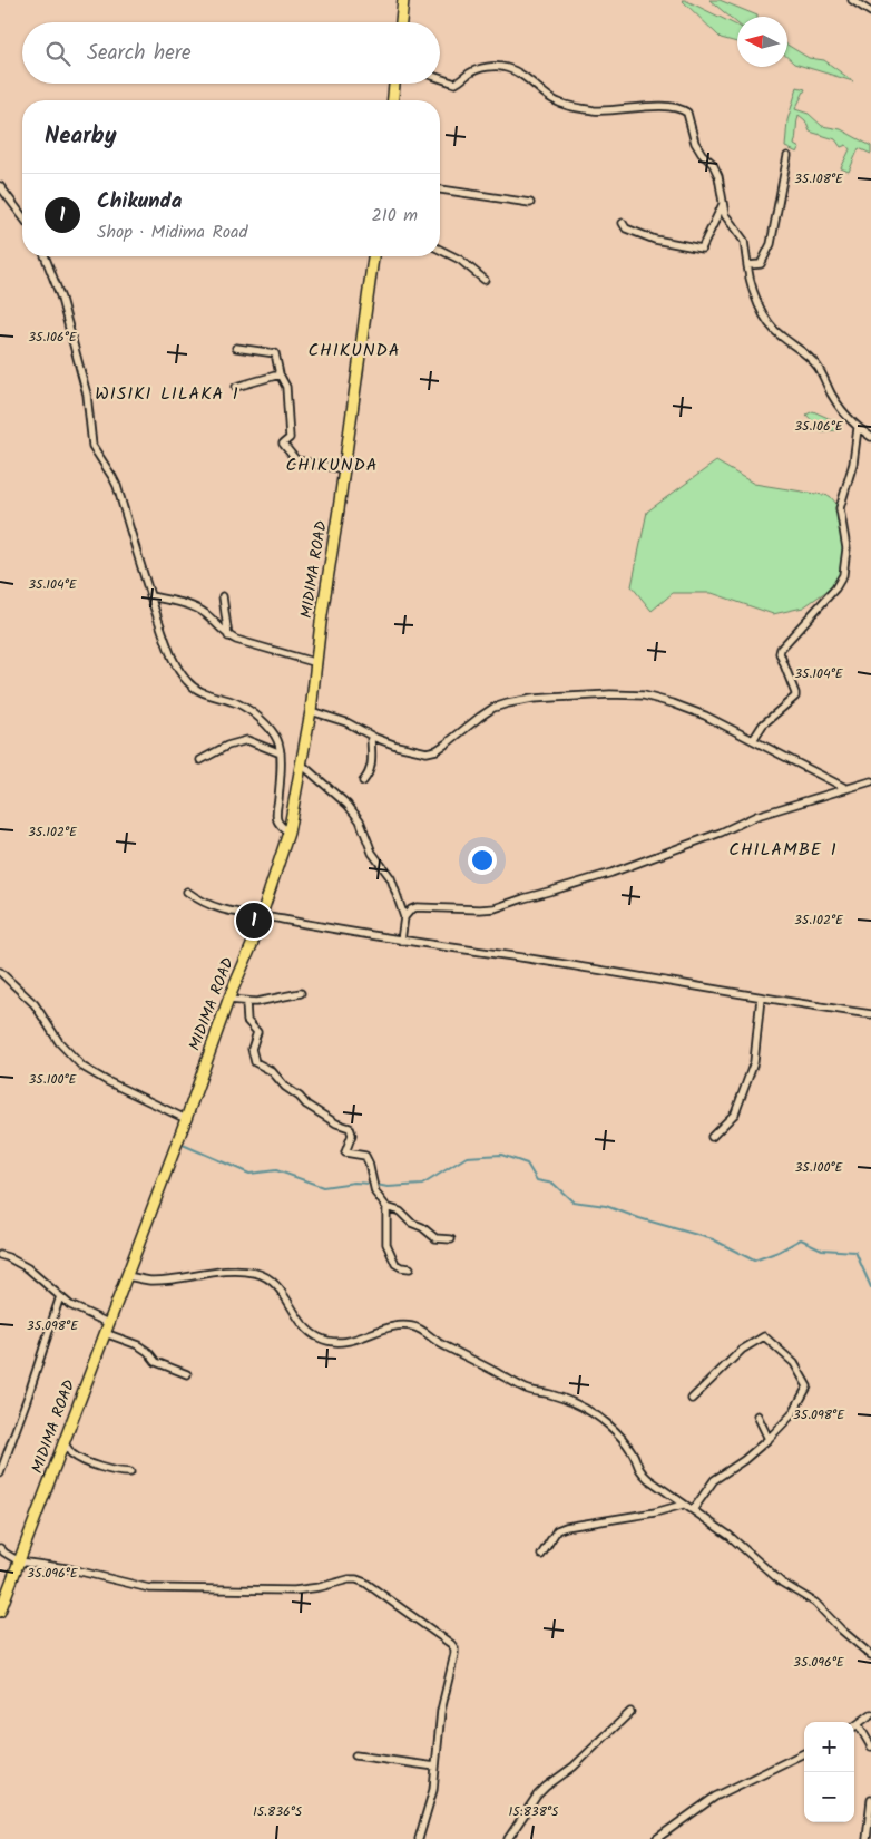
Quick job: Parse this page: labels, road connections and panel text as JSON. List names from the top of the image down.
{
  "streets": {
    "main road": ["MIDIMA ROAD"]
  },
  "districts": [
    "CHIKUNDA",
    "WISIKI LILAKA 1",
    "CHIKUNDA",
    "CHILAMBE 1"
  ],
  "north": "left",
  "page": {
    "search": "Search here",
    "heading": "Nearby",
    "list": [
      {
        "mark": "1",
        "name": "Chikunda",
        "note": "Shop · Midima Road",
        "value": "210 m"
      }
    ],
    "pins": "1",
    "map_buttons": ["+", "−"]
  },
  "coordinates": [
    "35.108°E",
    "35.106°E",
    "35.104°E",
    "35.102°E",
    "35.100°E",
    "35.098°E",
    "35.096°E",
    "15.836°S",
    "15.838°S"
  ]
}
